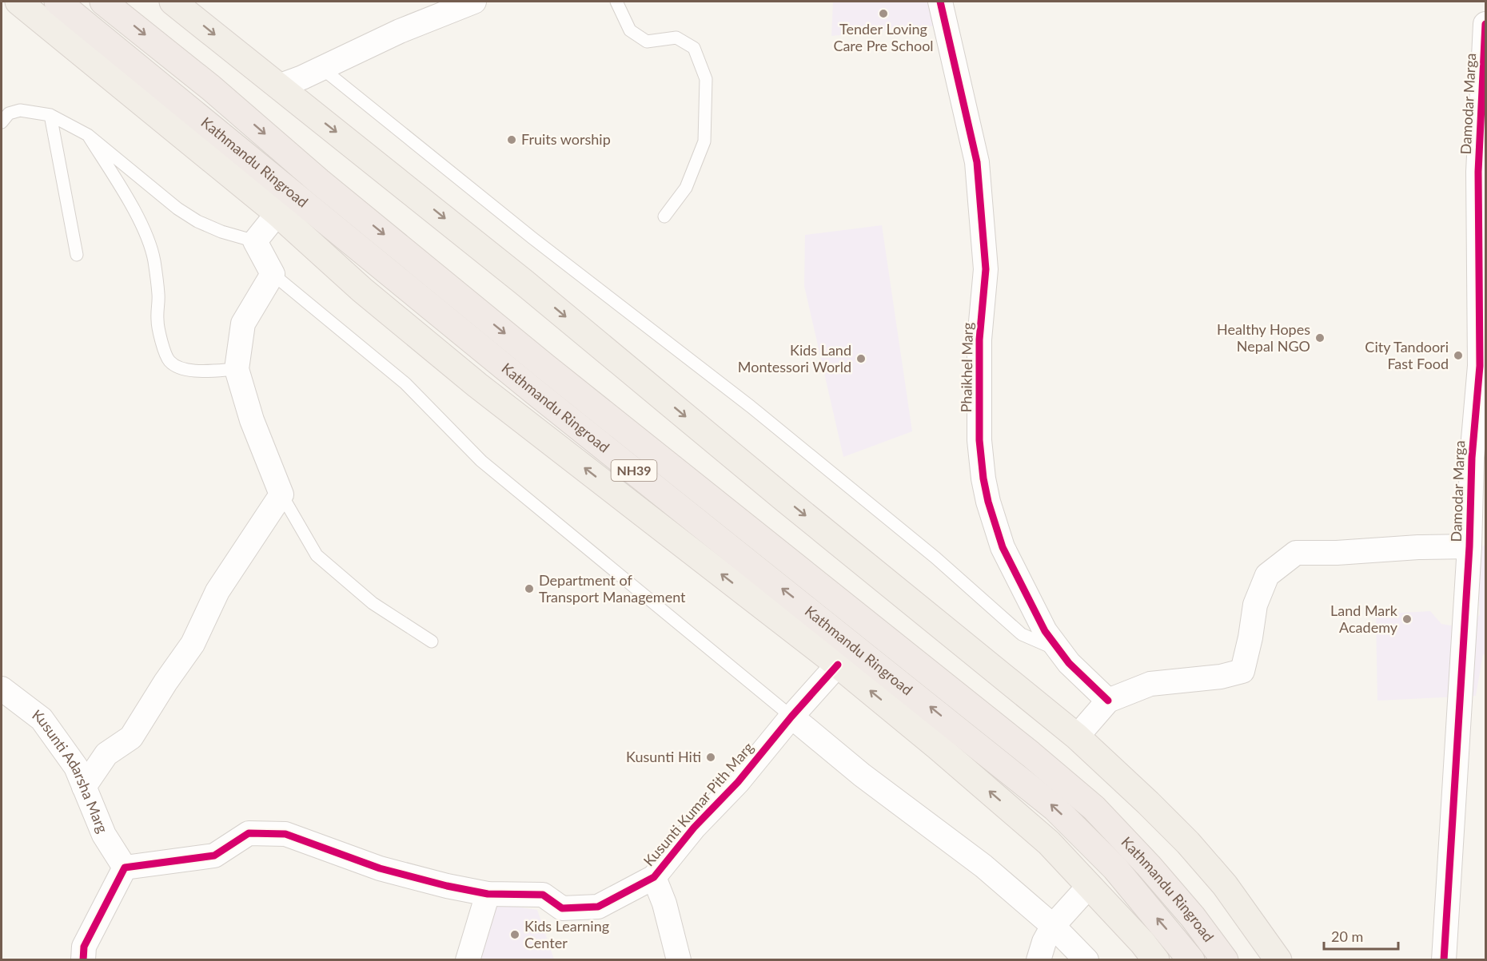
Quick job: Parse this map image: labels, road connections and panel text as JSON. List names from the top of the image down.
{
  "streets": {
    "highway": ["Kathmandu Ringroad", "NH39"],
    "street": [
      "Damodar Marga",
      "Phaikhel Marg",
      "Kusunti Adarsha Marg",
      "Kusunti Kumar Pith Marg"
    ]
  },
  "crossings": [
    ["Kusunti Adarsha Marg", "Kusunti Kumar Pith Marg"]
  ],
  "places": [
    "Tender Loving Care Pre School",
    "Fruits worship",
    "Healthy Hopes Nepal NGO",
    "City Tandoori Fast Food",
    "Kids Land Montessori World",
    "Department of Transport Management",
    "Land Mark Academy",
    "Kusunti Hiti",
    "Kids Learning Center"
  ],
  "scale_bar": "20 m"
}
